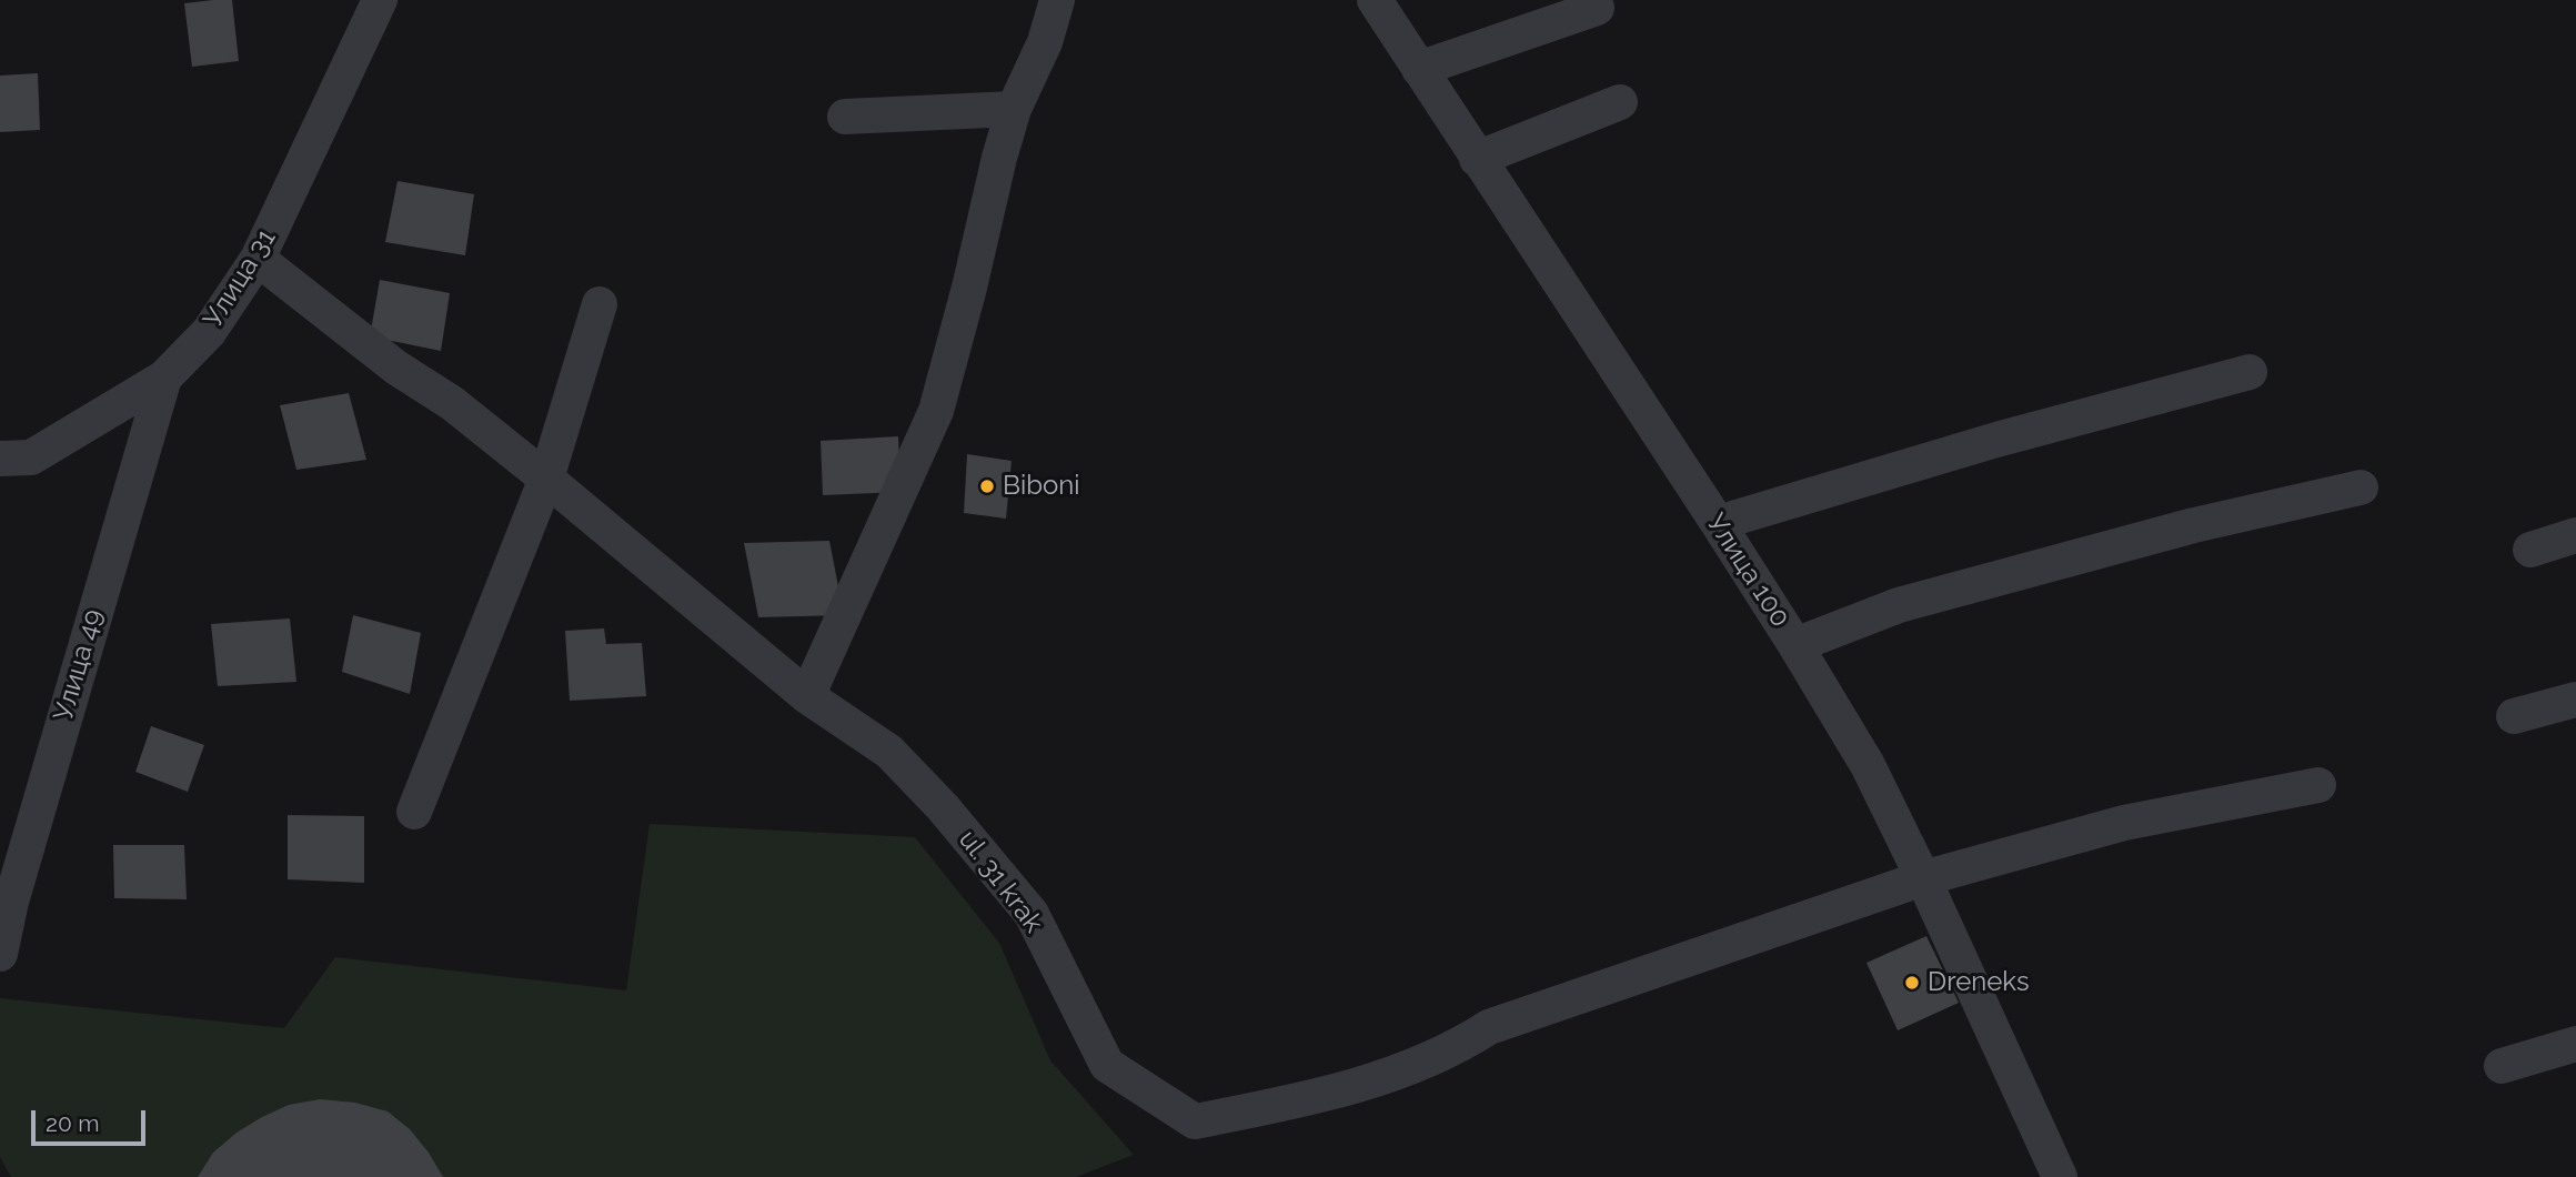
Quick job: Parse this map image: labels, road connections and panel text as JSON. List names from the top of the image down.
{
  "streets": {
    "street": [
      "Улица 31",
      "Улица 100",
      "Улица 49",
      "ul. 31 krak"
    ]
  },
  "crossings": [
    ["Улица 31", "Улица 49"],
    ["Улица 31", "ul. 31 krak"],
    ["Улица 100", "ul. 31 krak"]
  ],
  "places": ["Biboni", "Dreneks"],
  "scale_bar": "20 m"
}
